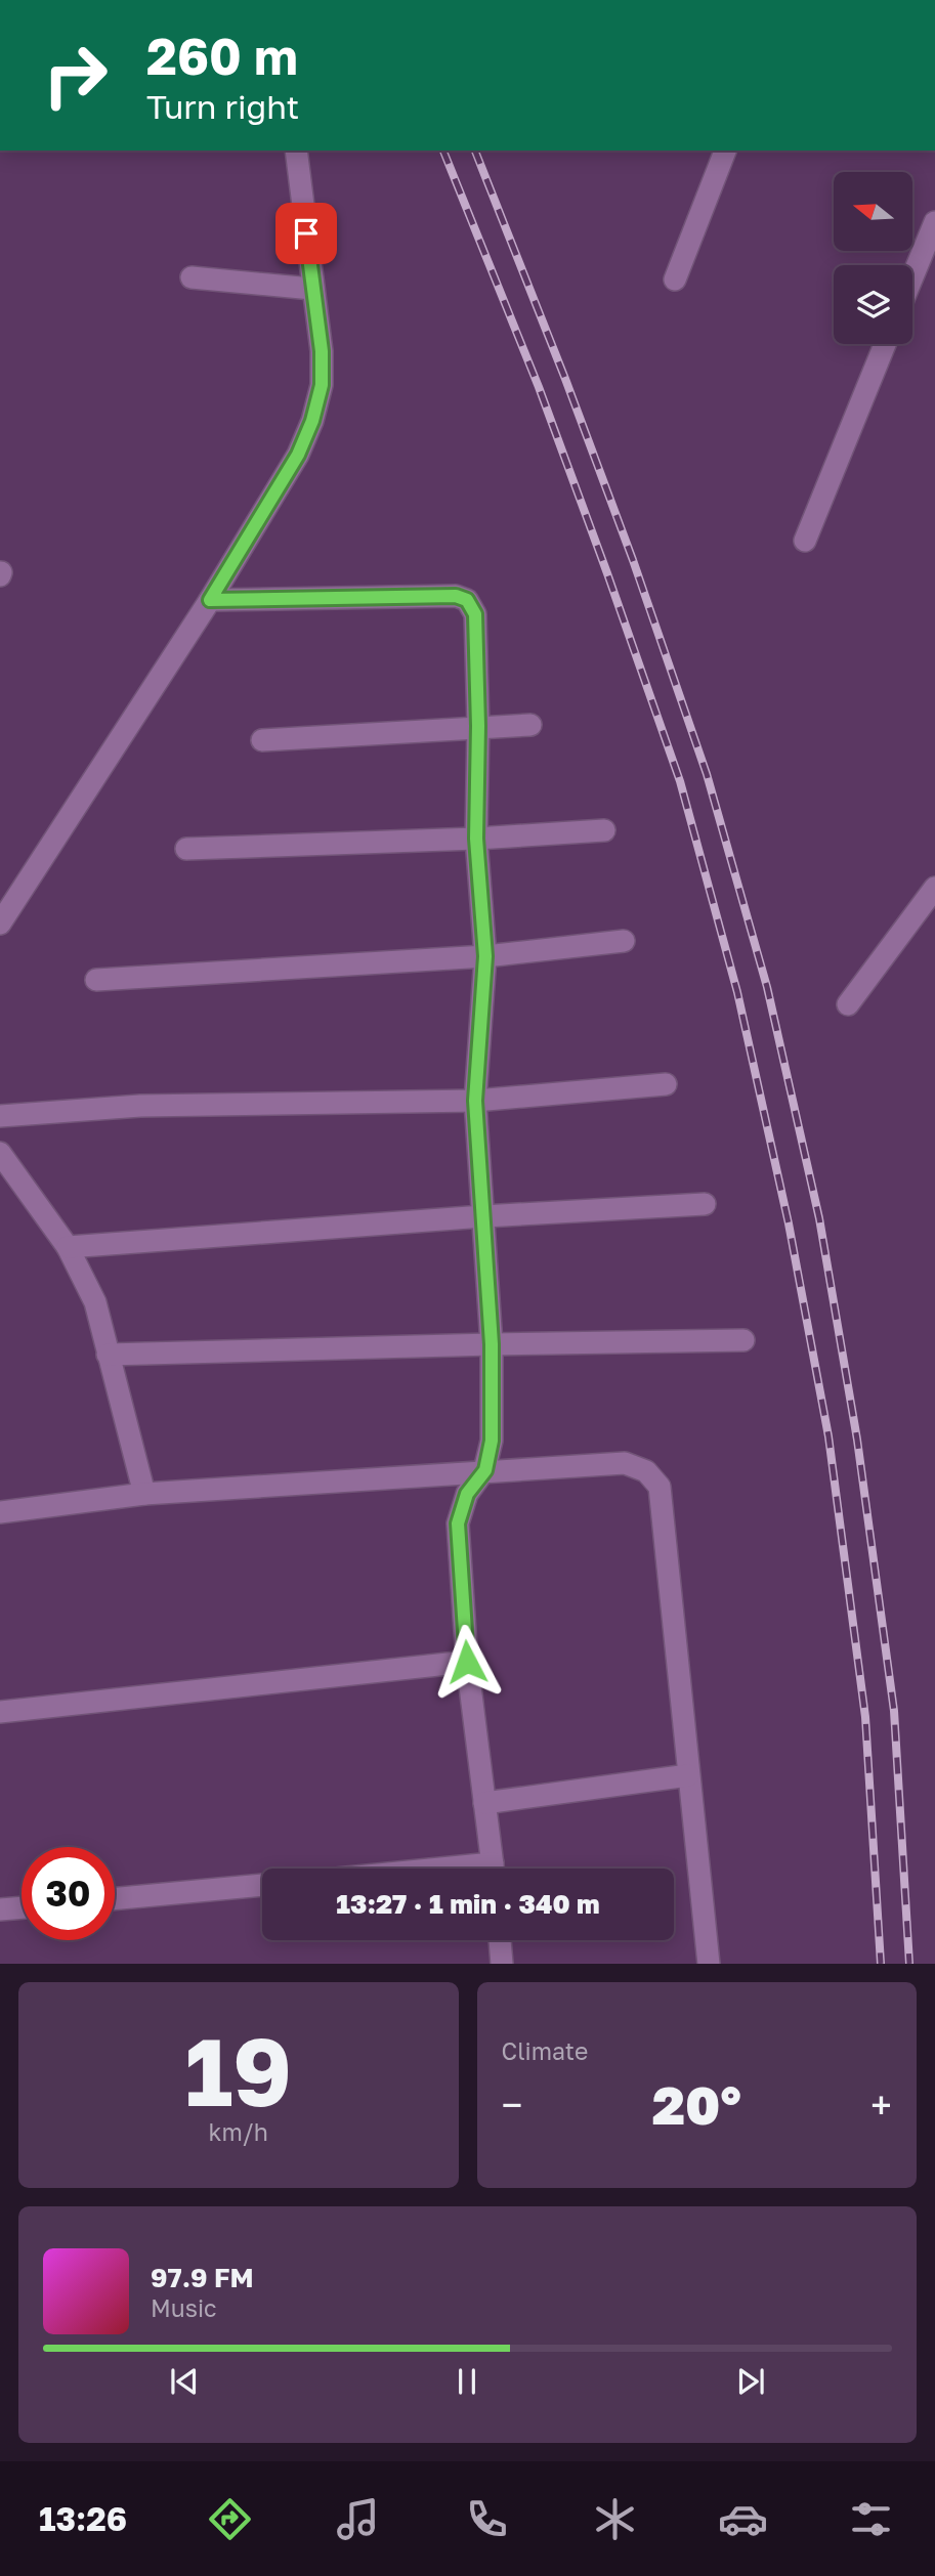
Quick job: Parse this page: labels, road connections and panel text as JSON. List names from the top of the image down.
{
  "north": "left",
  "page": {
    "turn": ["260 m", "Turn right"],
    "limit": "30",
    "trip": "13:27 · 1 min · 340 m",
    "tile": [
      ["19", "km/h"],
      "Climate"
    ],
    "heat": ["−", "20°", "+"],
    "song": ["97.9 FM", "Music"],
    "tabs": "13:26"
  }
}
